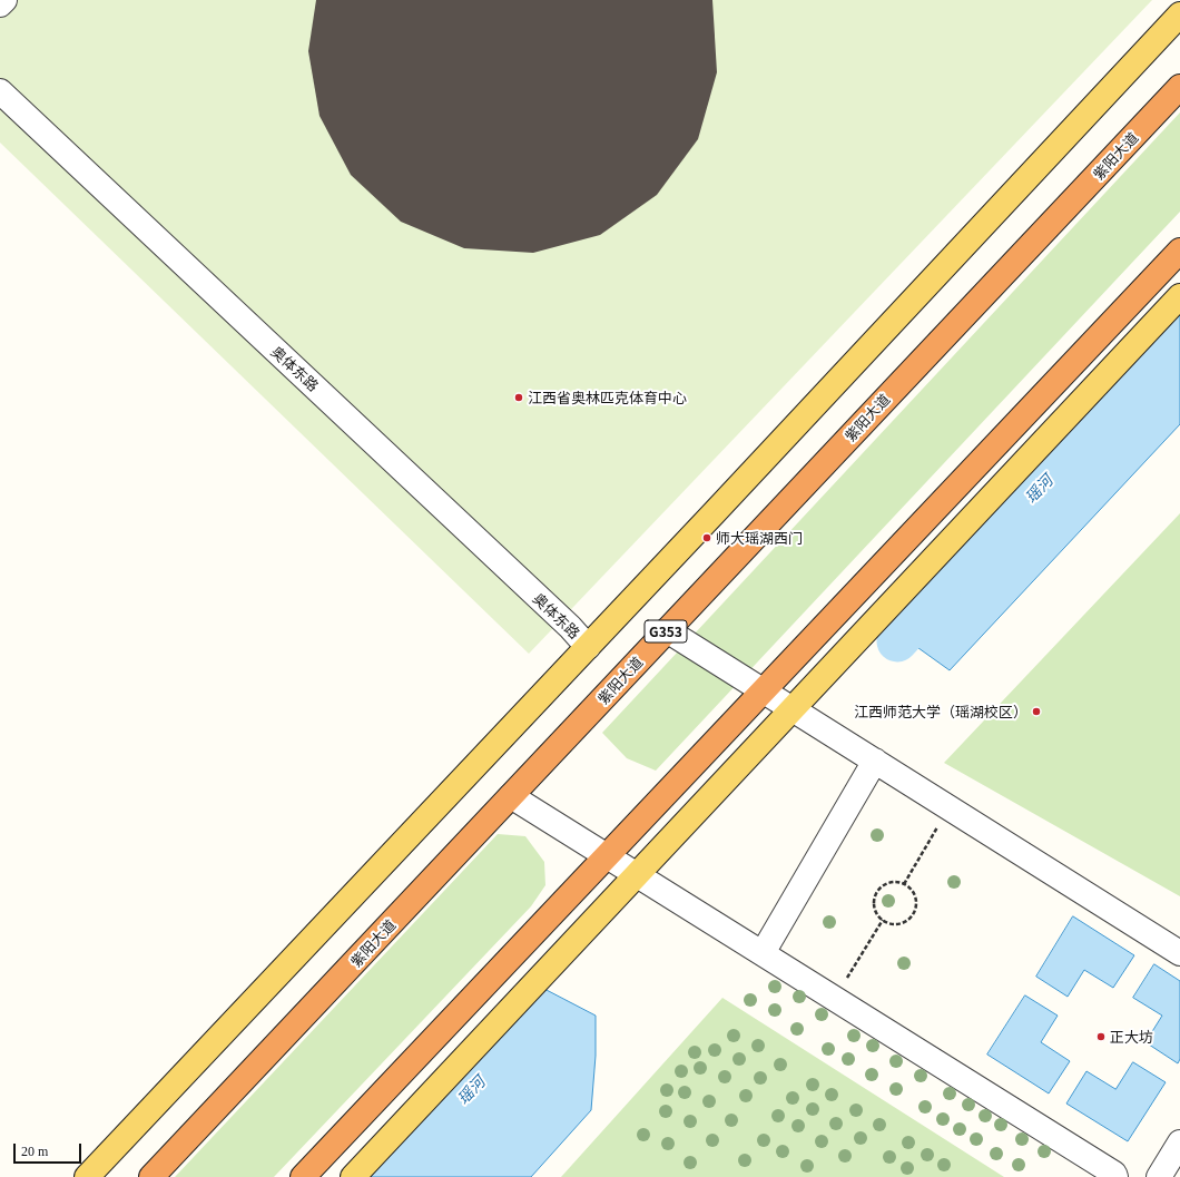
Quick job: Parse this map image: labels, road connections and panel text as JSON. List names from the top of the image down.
{
  "streets": {
    "highway": ["紫阳大道", "G353"],
    "street": ["奥体东路"]
  },
  "water": ["瑶河"],
  "places": [
    "江西省奥林匹克体育中心",
    "师大瑶湖西门",
    "江西师范大学（瑶湖校区）",
    "正大坊"
  ],
  "scale_bar": "20 m"
}
